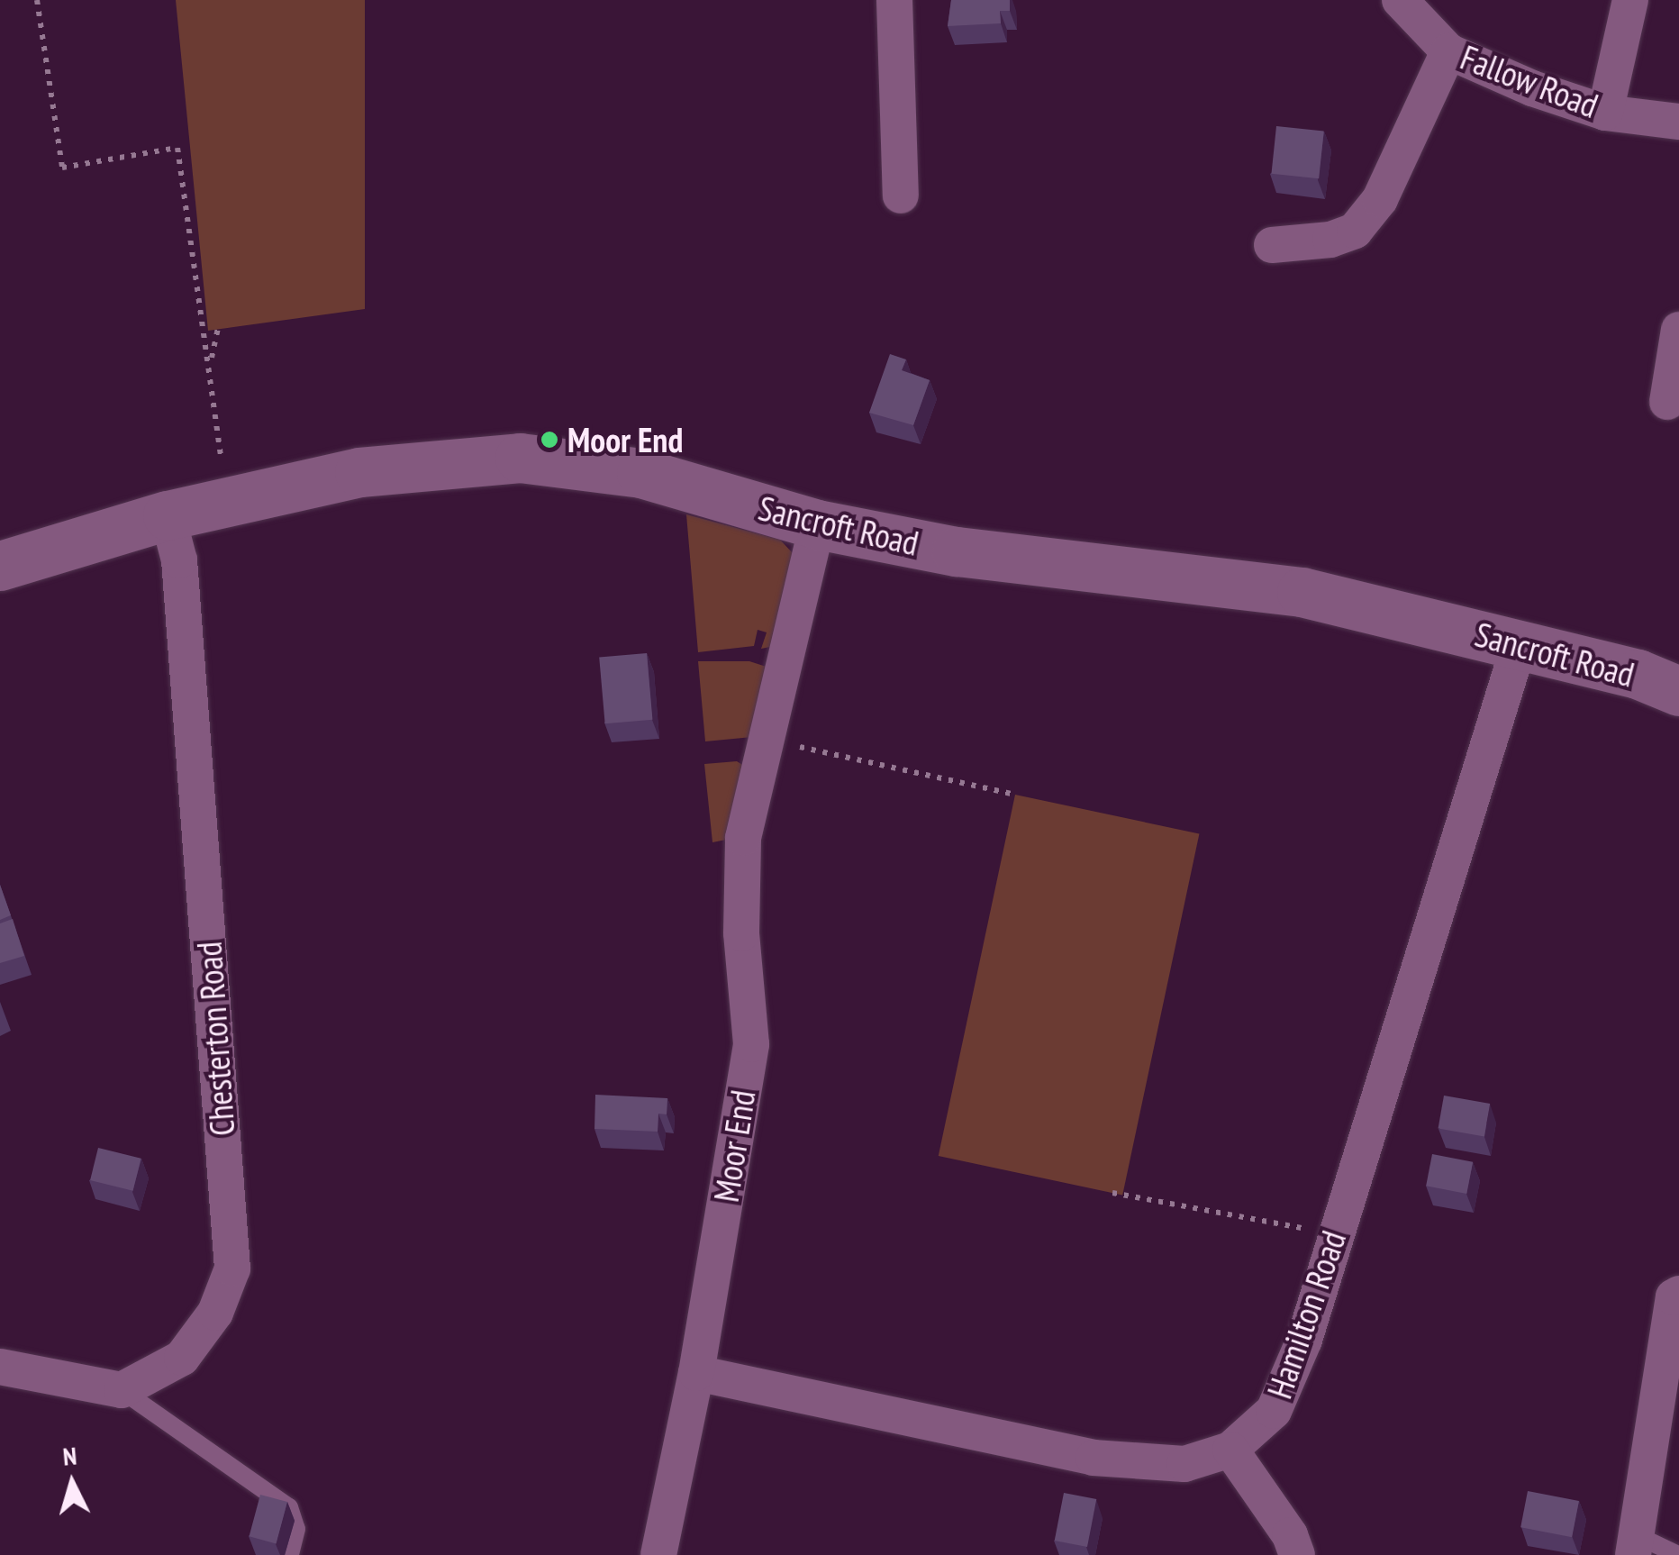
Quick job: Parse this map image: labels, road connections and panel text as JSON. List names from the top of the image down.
{
  "streets": {
    "street": [
      "Fallow Road",
      "Sancroft Road",
      "Chesterton Road",
      "Moor End",
      "Hamilton Road"
    ]
  },
  "crossings": [
    ["Sancroft Road", "Chesterton Road"],
    ["Sancroft Road", "Moor End"],
    ["Sancroft Road", "Hamilton Road"],
    ["Moor End", "Hamilton Road"]
  ],
  "places": ["Moor End"],
  "north": "top"
}
